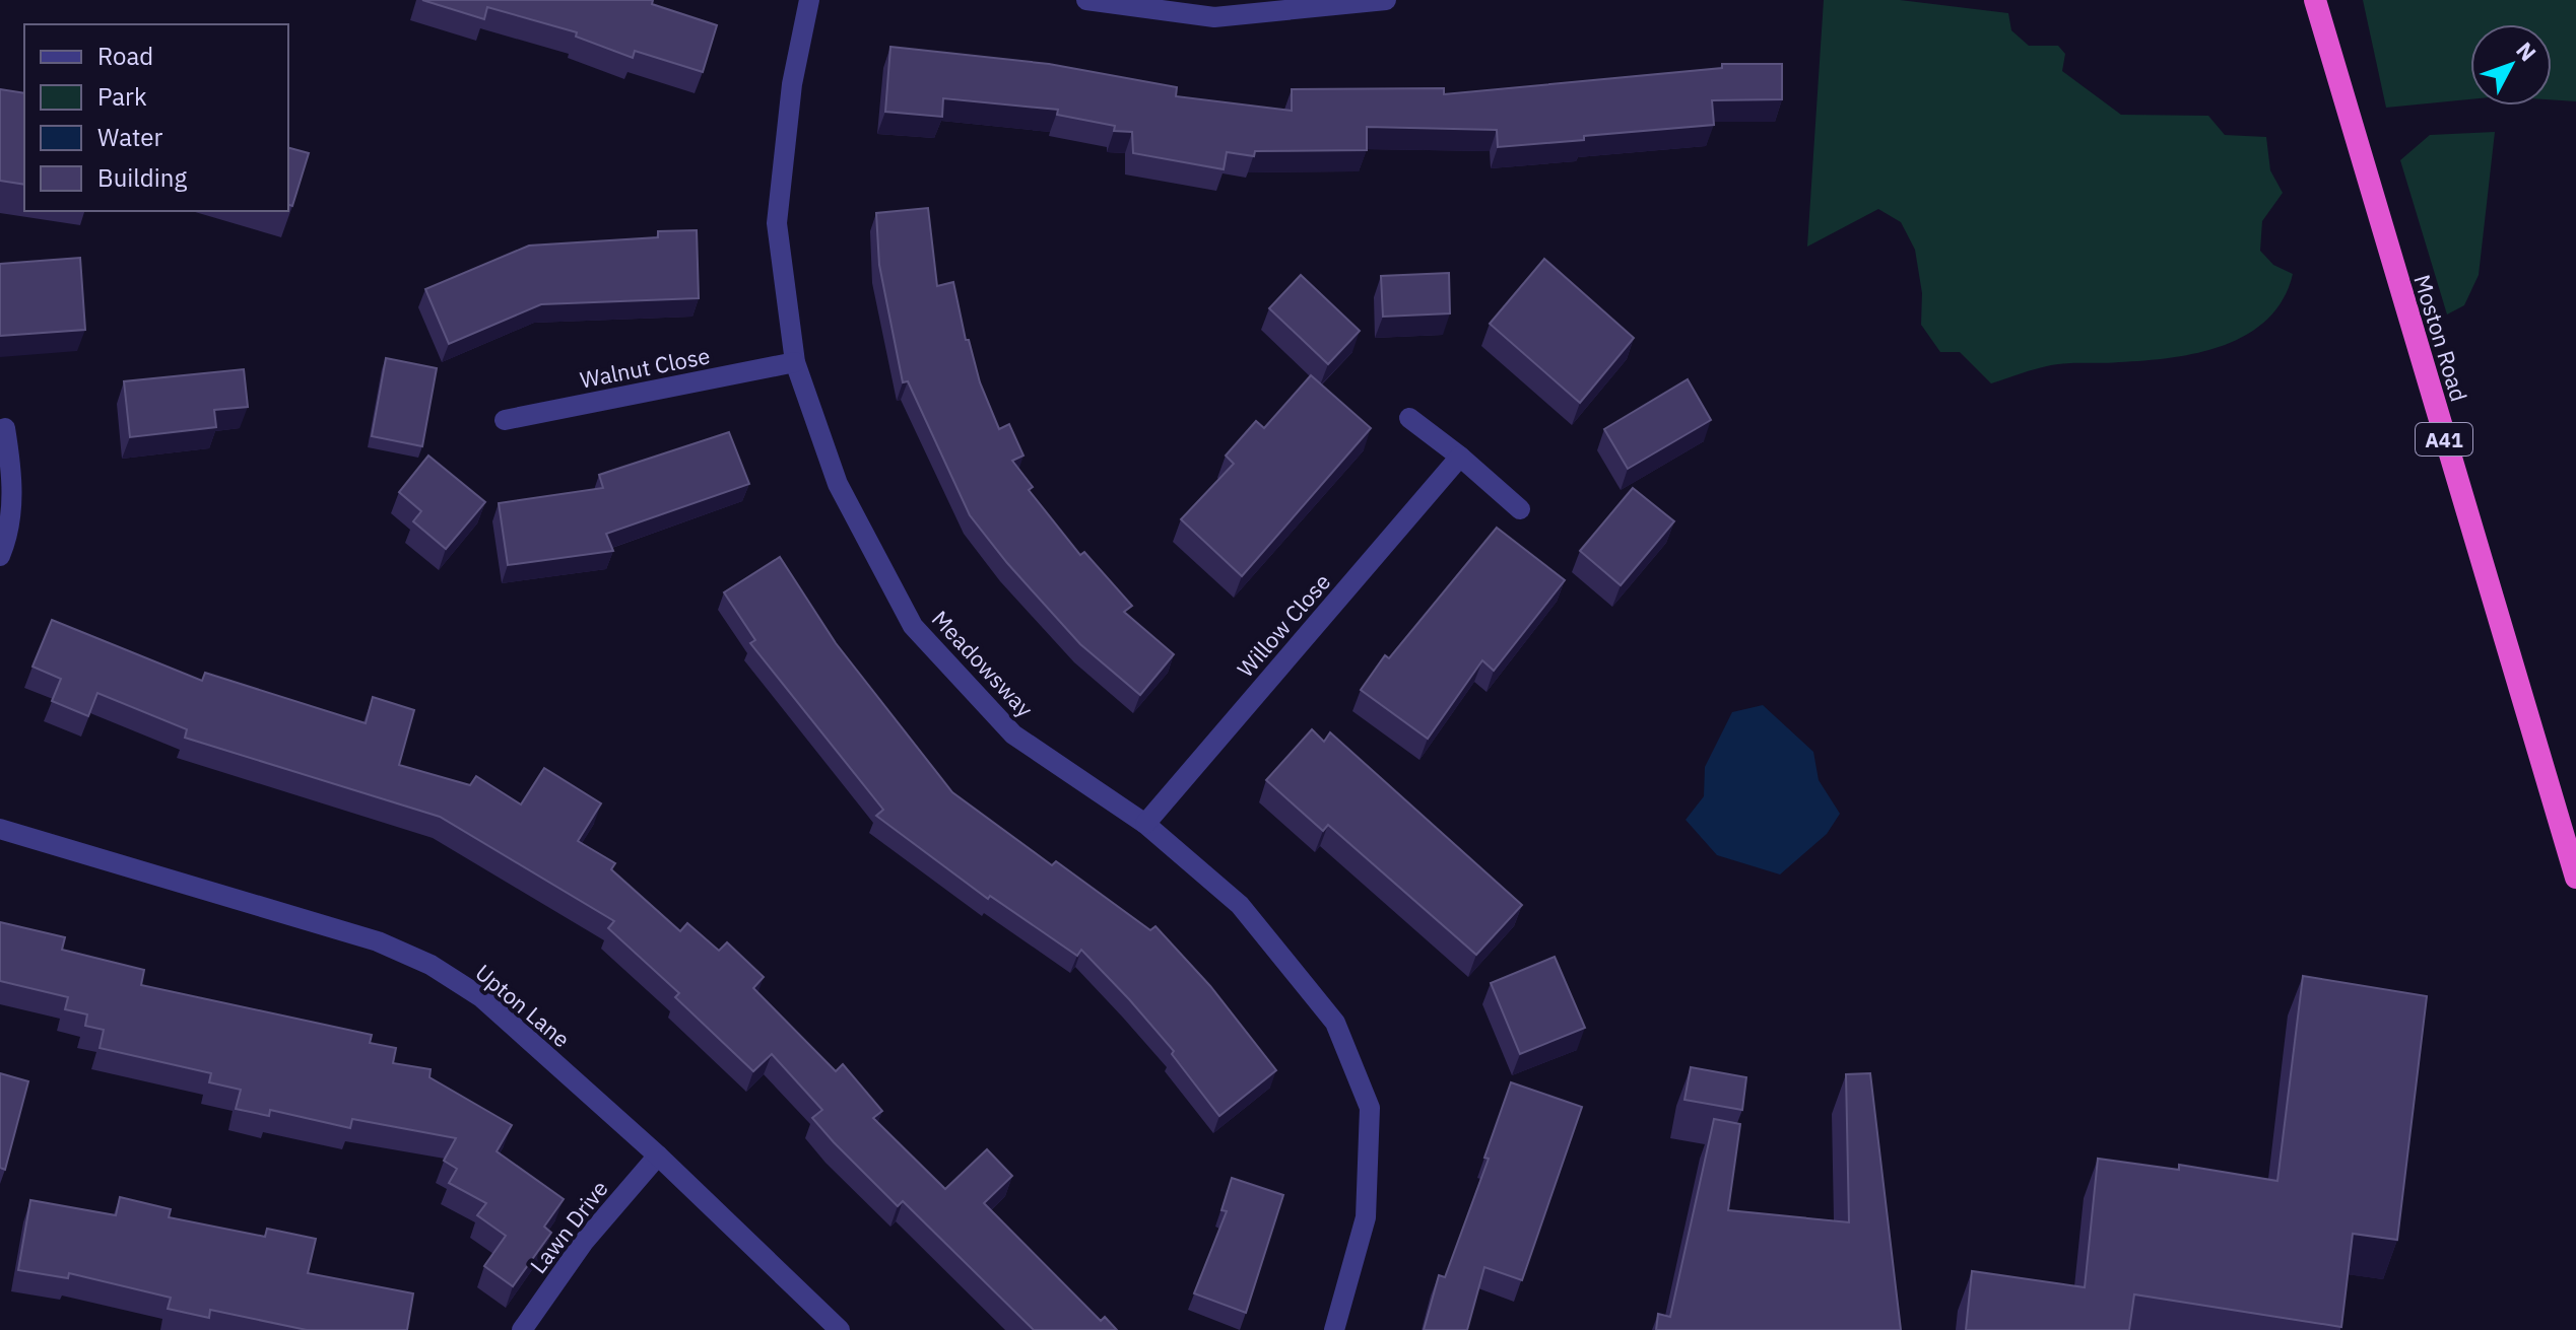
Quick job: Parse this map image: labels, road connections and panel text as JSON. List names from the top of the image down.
{
  "streets": {
    "highway": ["Moston Road", "A41"],
    "street": [
      "Walnut Close",
      "Willow Close",
      "Meadowsway",
      "Upton Lane",
      "Lawn Drive"
    ]
  },
  "crossings": [
    ["Walnut Close", "Meadowsway"],
    ["Willow Close", "Meadowsway"],
    ["Upton Lane", "Lawn Drive"]
  ],
  "legend": [
    "Road",
    "Park",
    "Water",
    "Building"
  ],
  "north": "top right"
}
